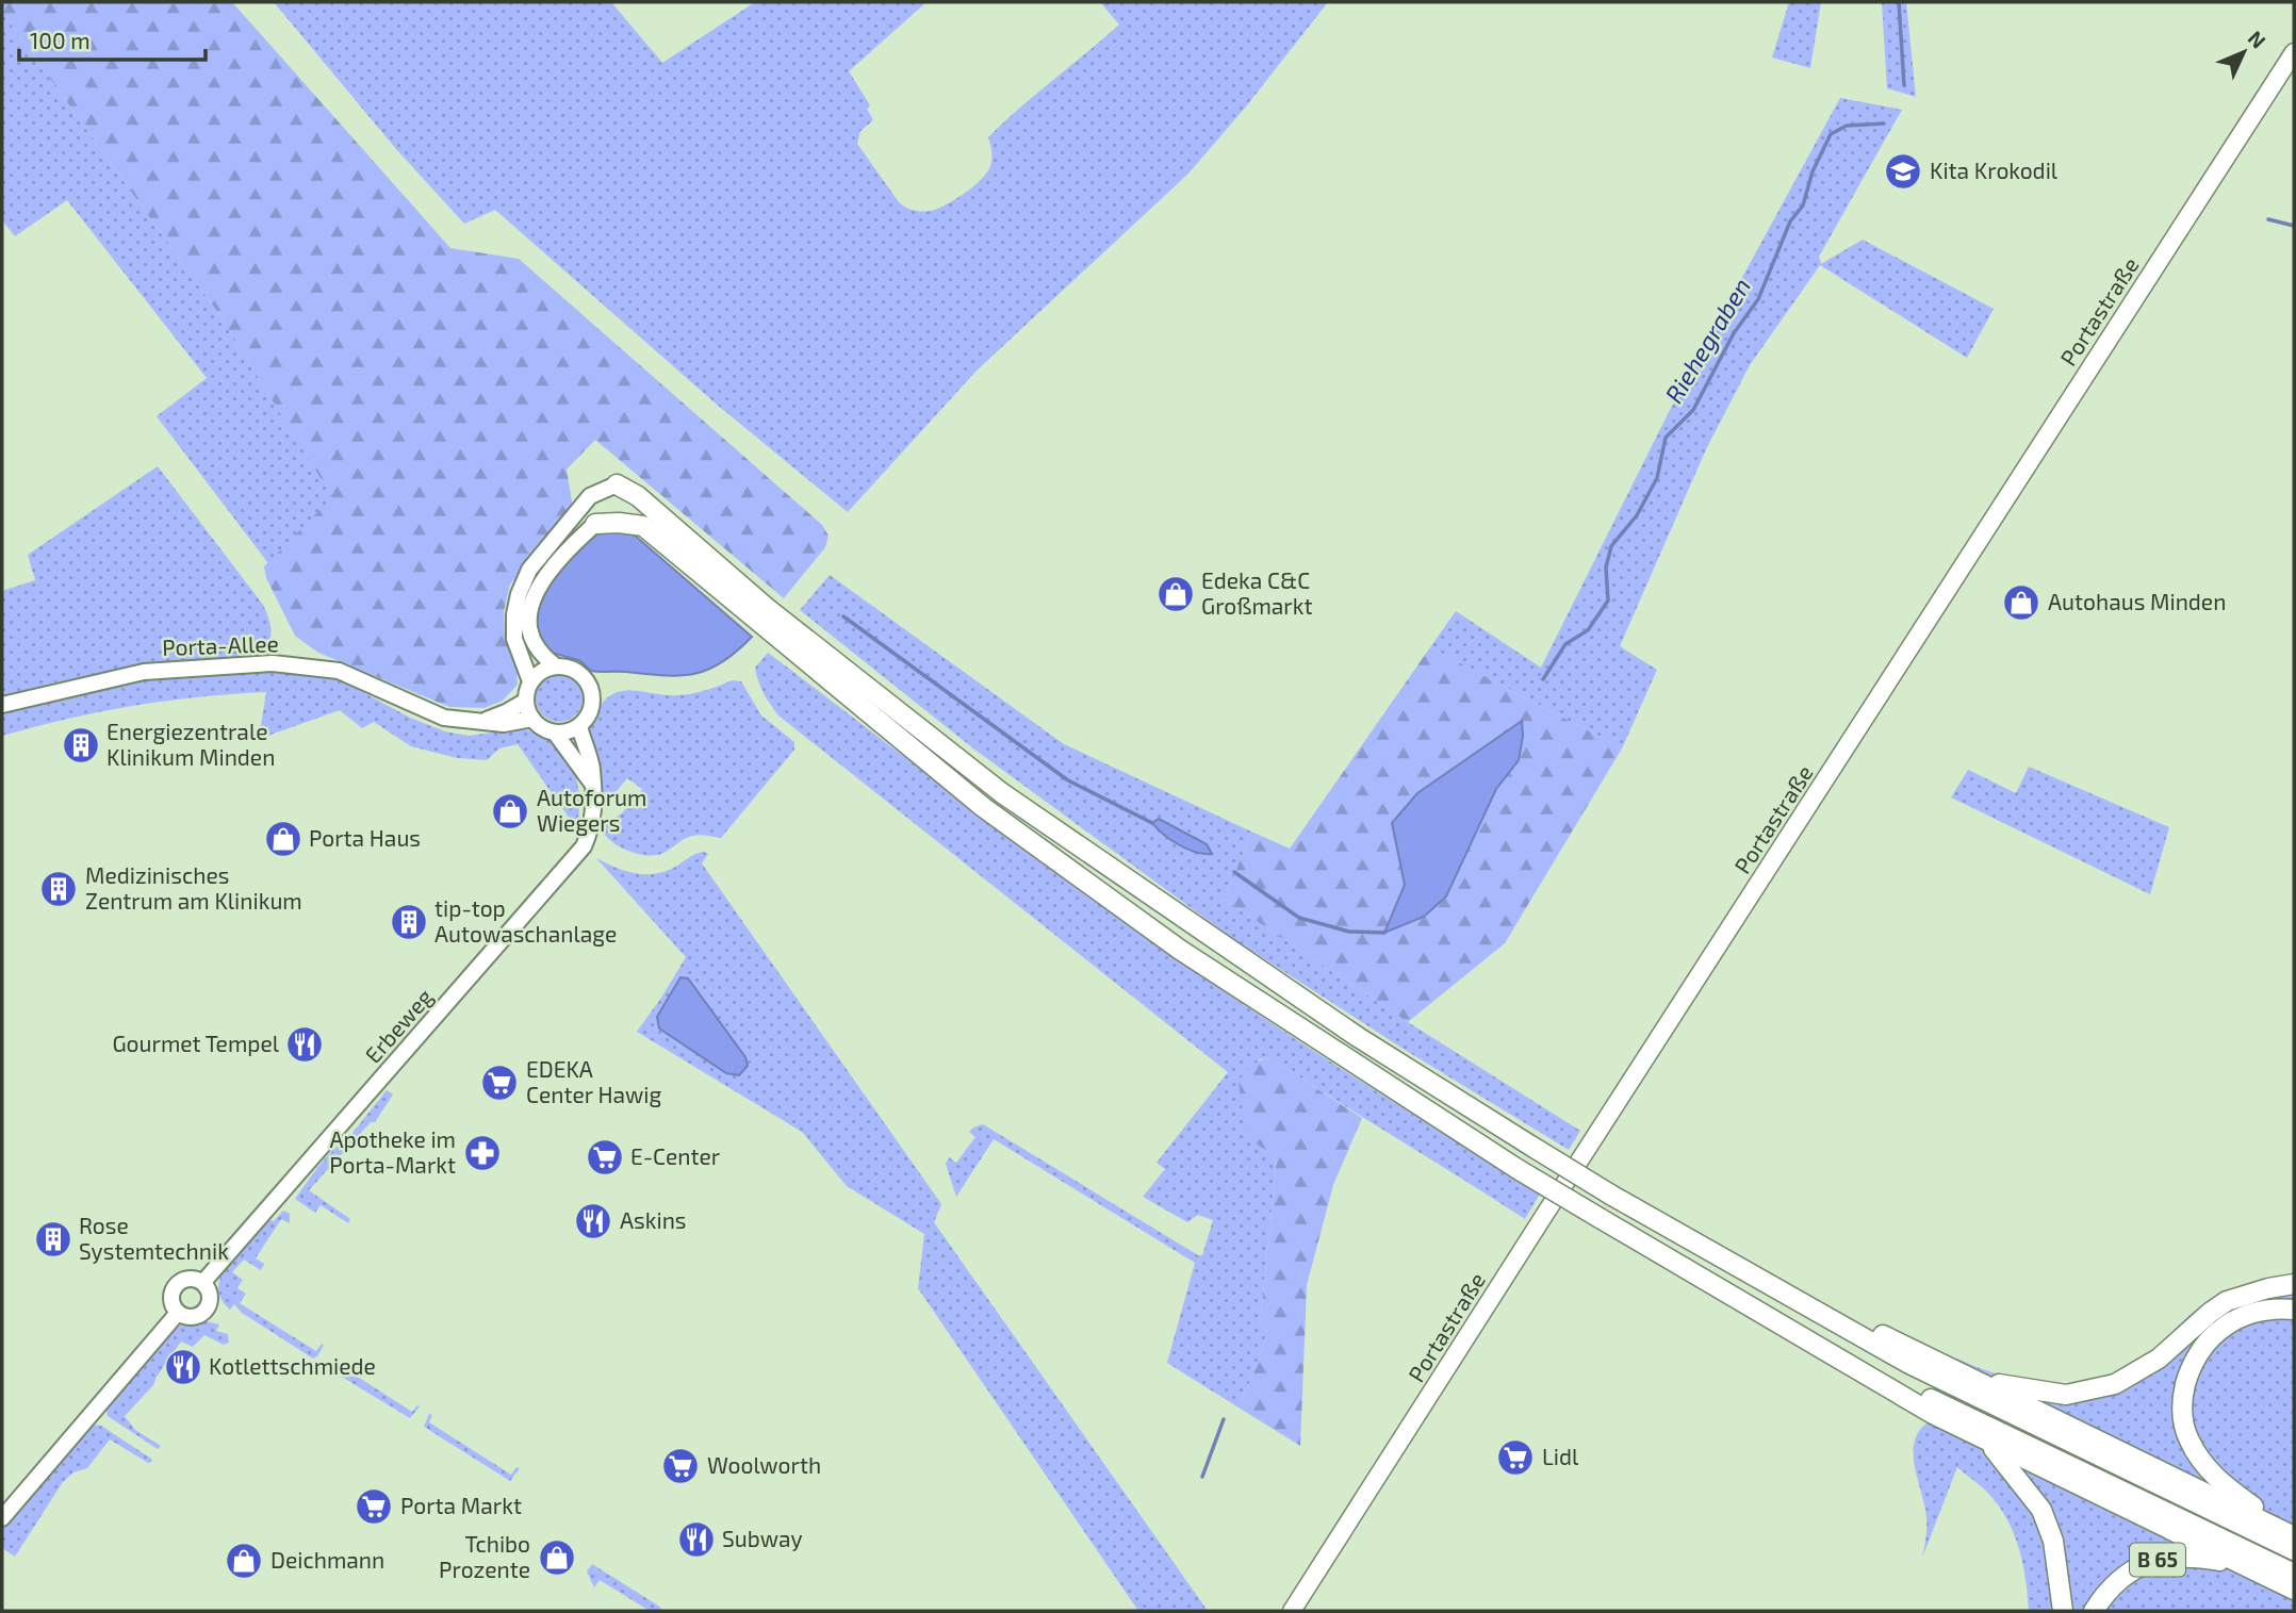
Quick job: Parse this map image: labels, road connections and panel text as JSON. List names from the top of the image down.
{
  "streets": {
    "highway": ["B 65"],
    "main road": ["Portastraße"],
    "street": ["Porta-Allee", "Erbeweg"]
  },
  "crossings": [
    ["Porta-Allee", "Erbeweg"]
  ],
  "water": ["Riehegraben"],
  "places": {
    "school or university": ["Kita Krokodil"],
    "shop": [
      "Edeka C&C Großmarkt",
      "Autohaus Minden",
      "Autoforum Wiegers",
      "Porta Haus",
      "Tchibo Prozente",
      "Deichmann"
    ],
    "building": [
      "Energiezentrale Klinikum Minden",
      "Medizinisches Zentrum am Klinikum",
      "tip-top Autowaschanlage",
      "Rose Systemtechnik"
    ],
    "restaurant": [
      "Gourmet Tempel",
      "Askins",
      "Kotlettschmiede",
      "Subway"
    ],
    "supermarket": [
      "EDEKA Center Hawig",
      "E-Center",
      "Lidl",
      "Woolworth",
      "Porta Markt"
    ],
    "pharmacy": ["Apotheke im Porta-Markt"]
  },
  "scale_bar": "100 m",
  "north": "top right"
}
